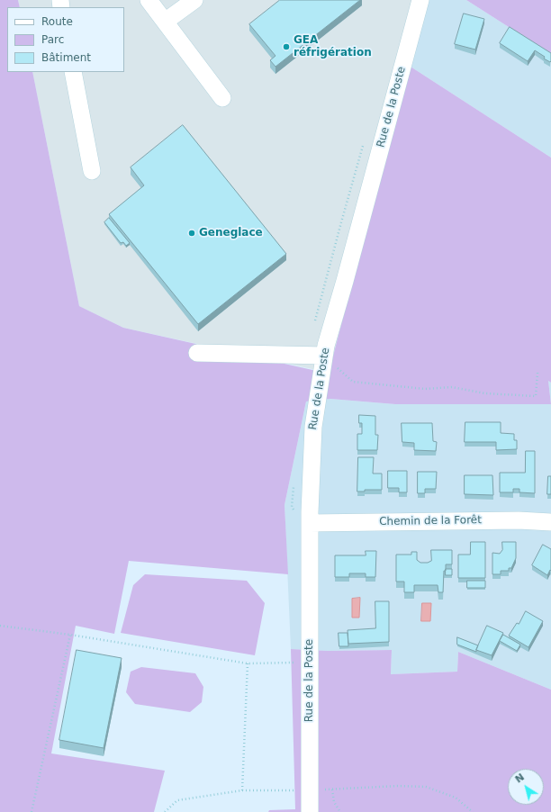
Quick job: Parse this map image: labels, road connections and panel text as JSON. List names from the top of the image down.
{
  "streets": {
    "street": ["Rue de la Poste", "Chemin de la Forêt"]
  },
  "crossings": [
    ["Rue de la Poste", "Chemin de la Forêt"]
  ],
  "places": ["GEA réfrigération", "Geneglace"],
  "legend": ["Route", "Parc", "Bâtiment"],
  "north": "top left"
}
